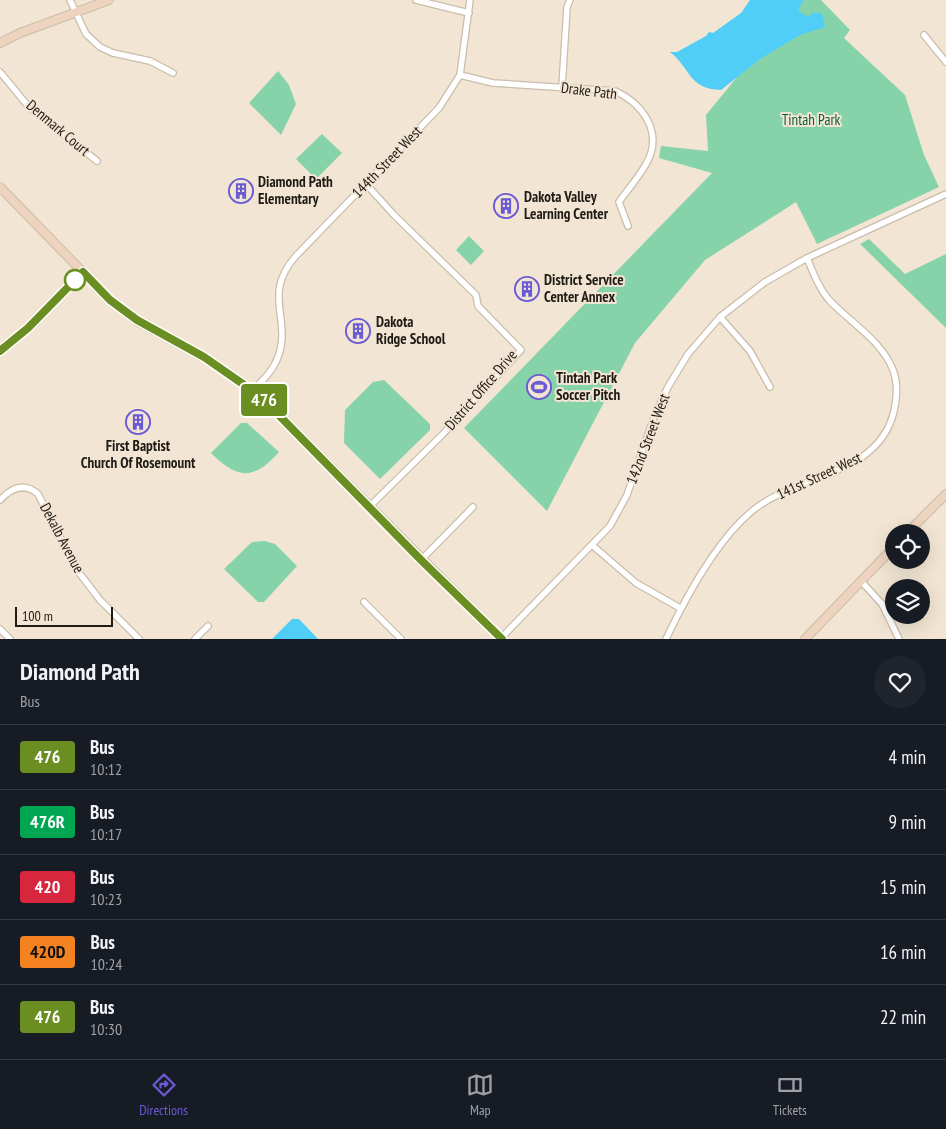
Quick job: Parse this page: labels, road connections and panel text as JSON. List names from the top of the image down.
{
  "streets": {
    "street": [
      "Drake Path",
      "Denmark Court",
      "144th Street West",
      "District Office Drive",
      "142nd Street West",
      "141st Street West",
      "Dekalb Avenue"
    ]
  },
  "crossings": [
    ["Drake Path", "144th Street West"],
    ["144th Street West", "District Office Drive"],
    ["142nd Street West", "141st Street West"]
  ],
  "parks": ["Tintah Park"],
  "places": {
    "building": [
      "Diamond Path Elementary",
      "Dakota Valley Learning Center",
      "District Service Center Annex",
      "Dakota Ridge School",
      "First Baptist Church Of Rosemount"
    ],
    "sports": ["Tintah Park Soccer Pitch"]
  },
  "lines": ["bus line 476"],
  "scale_bar": "100 m",
  "page": {
    "on_map": "476",
    "scale": "100 m",
    "heading": ["Diamond Path", "Bus"],
    "list": [
      {
        "mark": "476",
        "name": "Bus",
        "note": "10:12",
        "value": "4 min"
      },
      {
        "mark": "476R",
        "name": "Bus",
        "note": "10:17",
        "value": "9 min"
      },
      {
        "mark": "420",
        "name": "Bus",
        "note": "10:23",
        "value": "15 min"
      },
      {
        "mark": "420D",
        "name": "Bus",
        "note": "10:24",
        "value": "16 min"
      },
      {
        "mark": "476",
        "name": "Bus",
        "note": "10:30",
        "value": "22 min"
      }
    ],
    "tabs": ["Directions", "Map", "Tickets"]
  }
}
